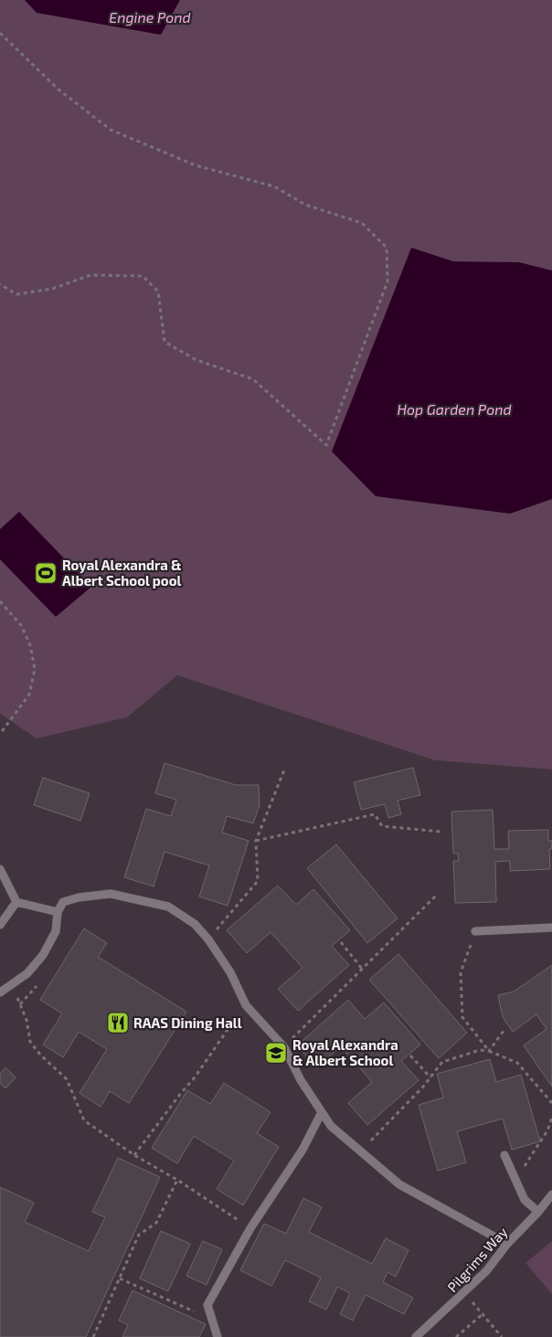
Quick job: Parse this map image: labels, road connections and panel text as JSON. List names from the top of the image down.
{
  "streets": {
    "lane": ["Pilgrims Way"]
  },
  "water": ["Engine Pond", "Hop Garden Pond"],
  "places": {
    "sports": ["Royal Alexandra & Albert School pool"],
    "restaurant": ["RAAS Dining Hall"],
    "school or university": ["Royal Alexandra & Albert School"]
  }
}
